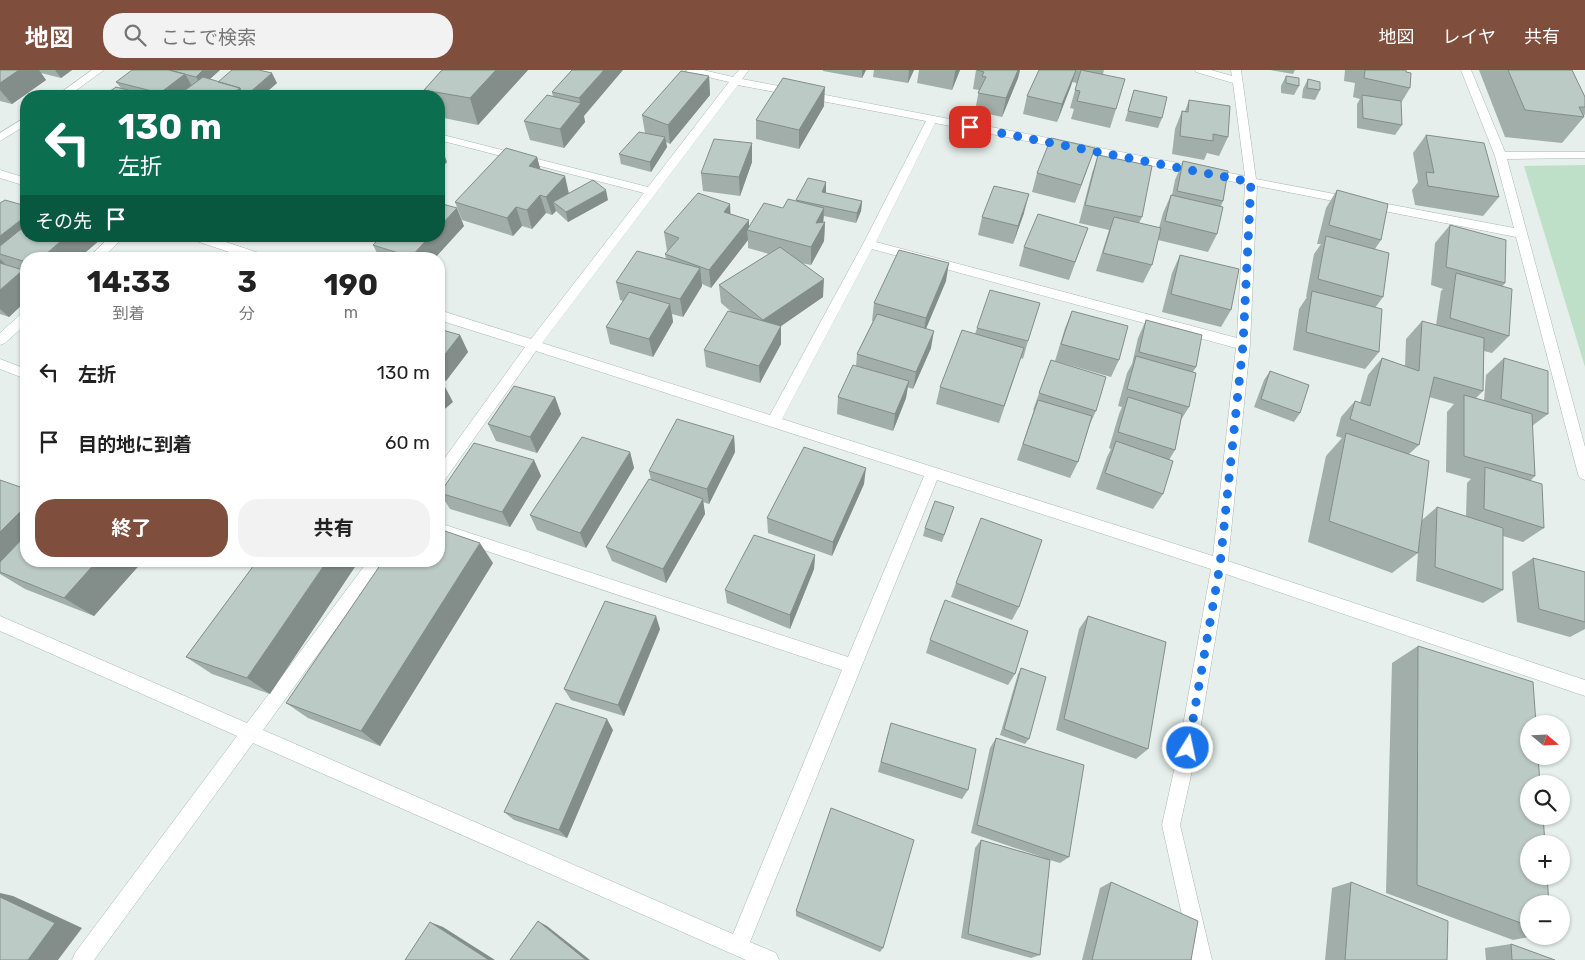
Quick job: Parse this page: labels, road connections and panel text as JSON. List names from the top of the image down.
{
  "north": "right",
  "page": {
    "header": "地図",
    "search": "ここで検索",
    "nav": ["地図", "レイヤ", "共有"],
    "turn": ["130 m", "左折"],
    "then": "その先",
    "eta": [
      "14:33",
      "到着",
      "3",
      "分",
      "190",
      "m"
    ],
    "list": [
      {
        "name": "左折",
        "value": "130 m"
      },
      {
        "name": "目的地に到着",
        "value": "60 m"
      }
    ],
    "buttons": ["終了", "共有"],
    "map_buttons": ["+", "−"]
  }
}
